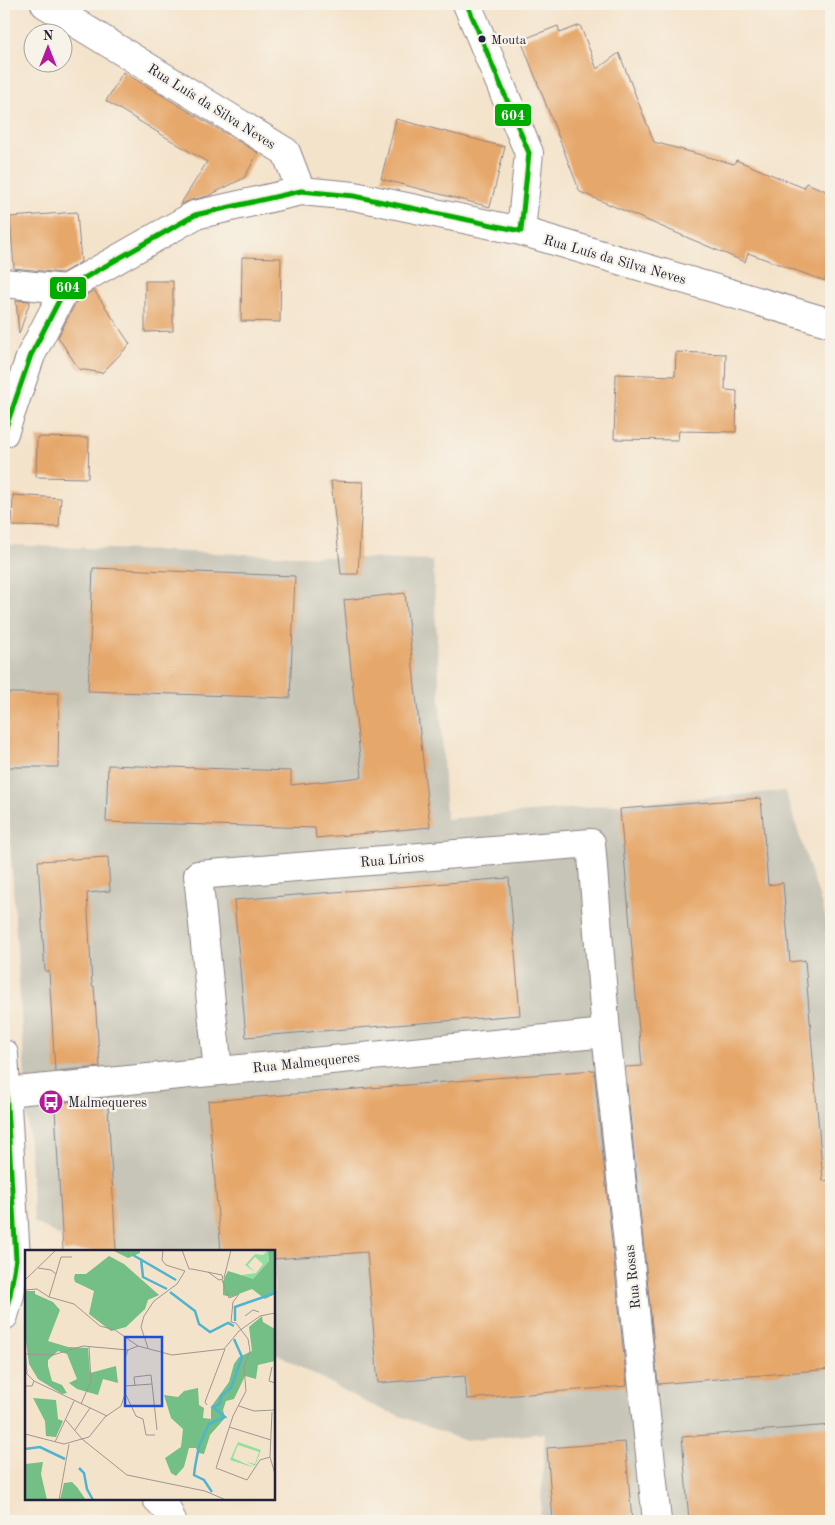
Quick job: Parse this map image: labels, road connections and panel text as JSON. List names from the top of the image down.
{
  "streets": {
    "street": [
      "Rua Luís da Silva Neves",
      "Rua Lírios",
      "Rua Malmequeres",
      "Rua Rosas"
    ]
  },
  "crossings": [
    ["Rua Lírios", "Rua Malmequeres"],
    ["Rua Lírios", "Rua Rosas"],
    ["Rua Malmequeres", "Rua Rosas"]
  ],
  "places": {
    "other": ["Mouta"],
    "bus stop": ["Malmequeres"]
  },
  "lines": ["transit line 604"],
  "north": "top"
}
